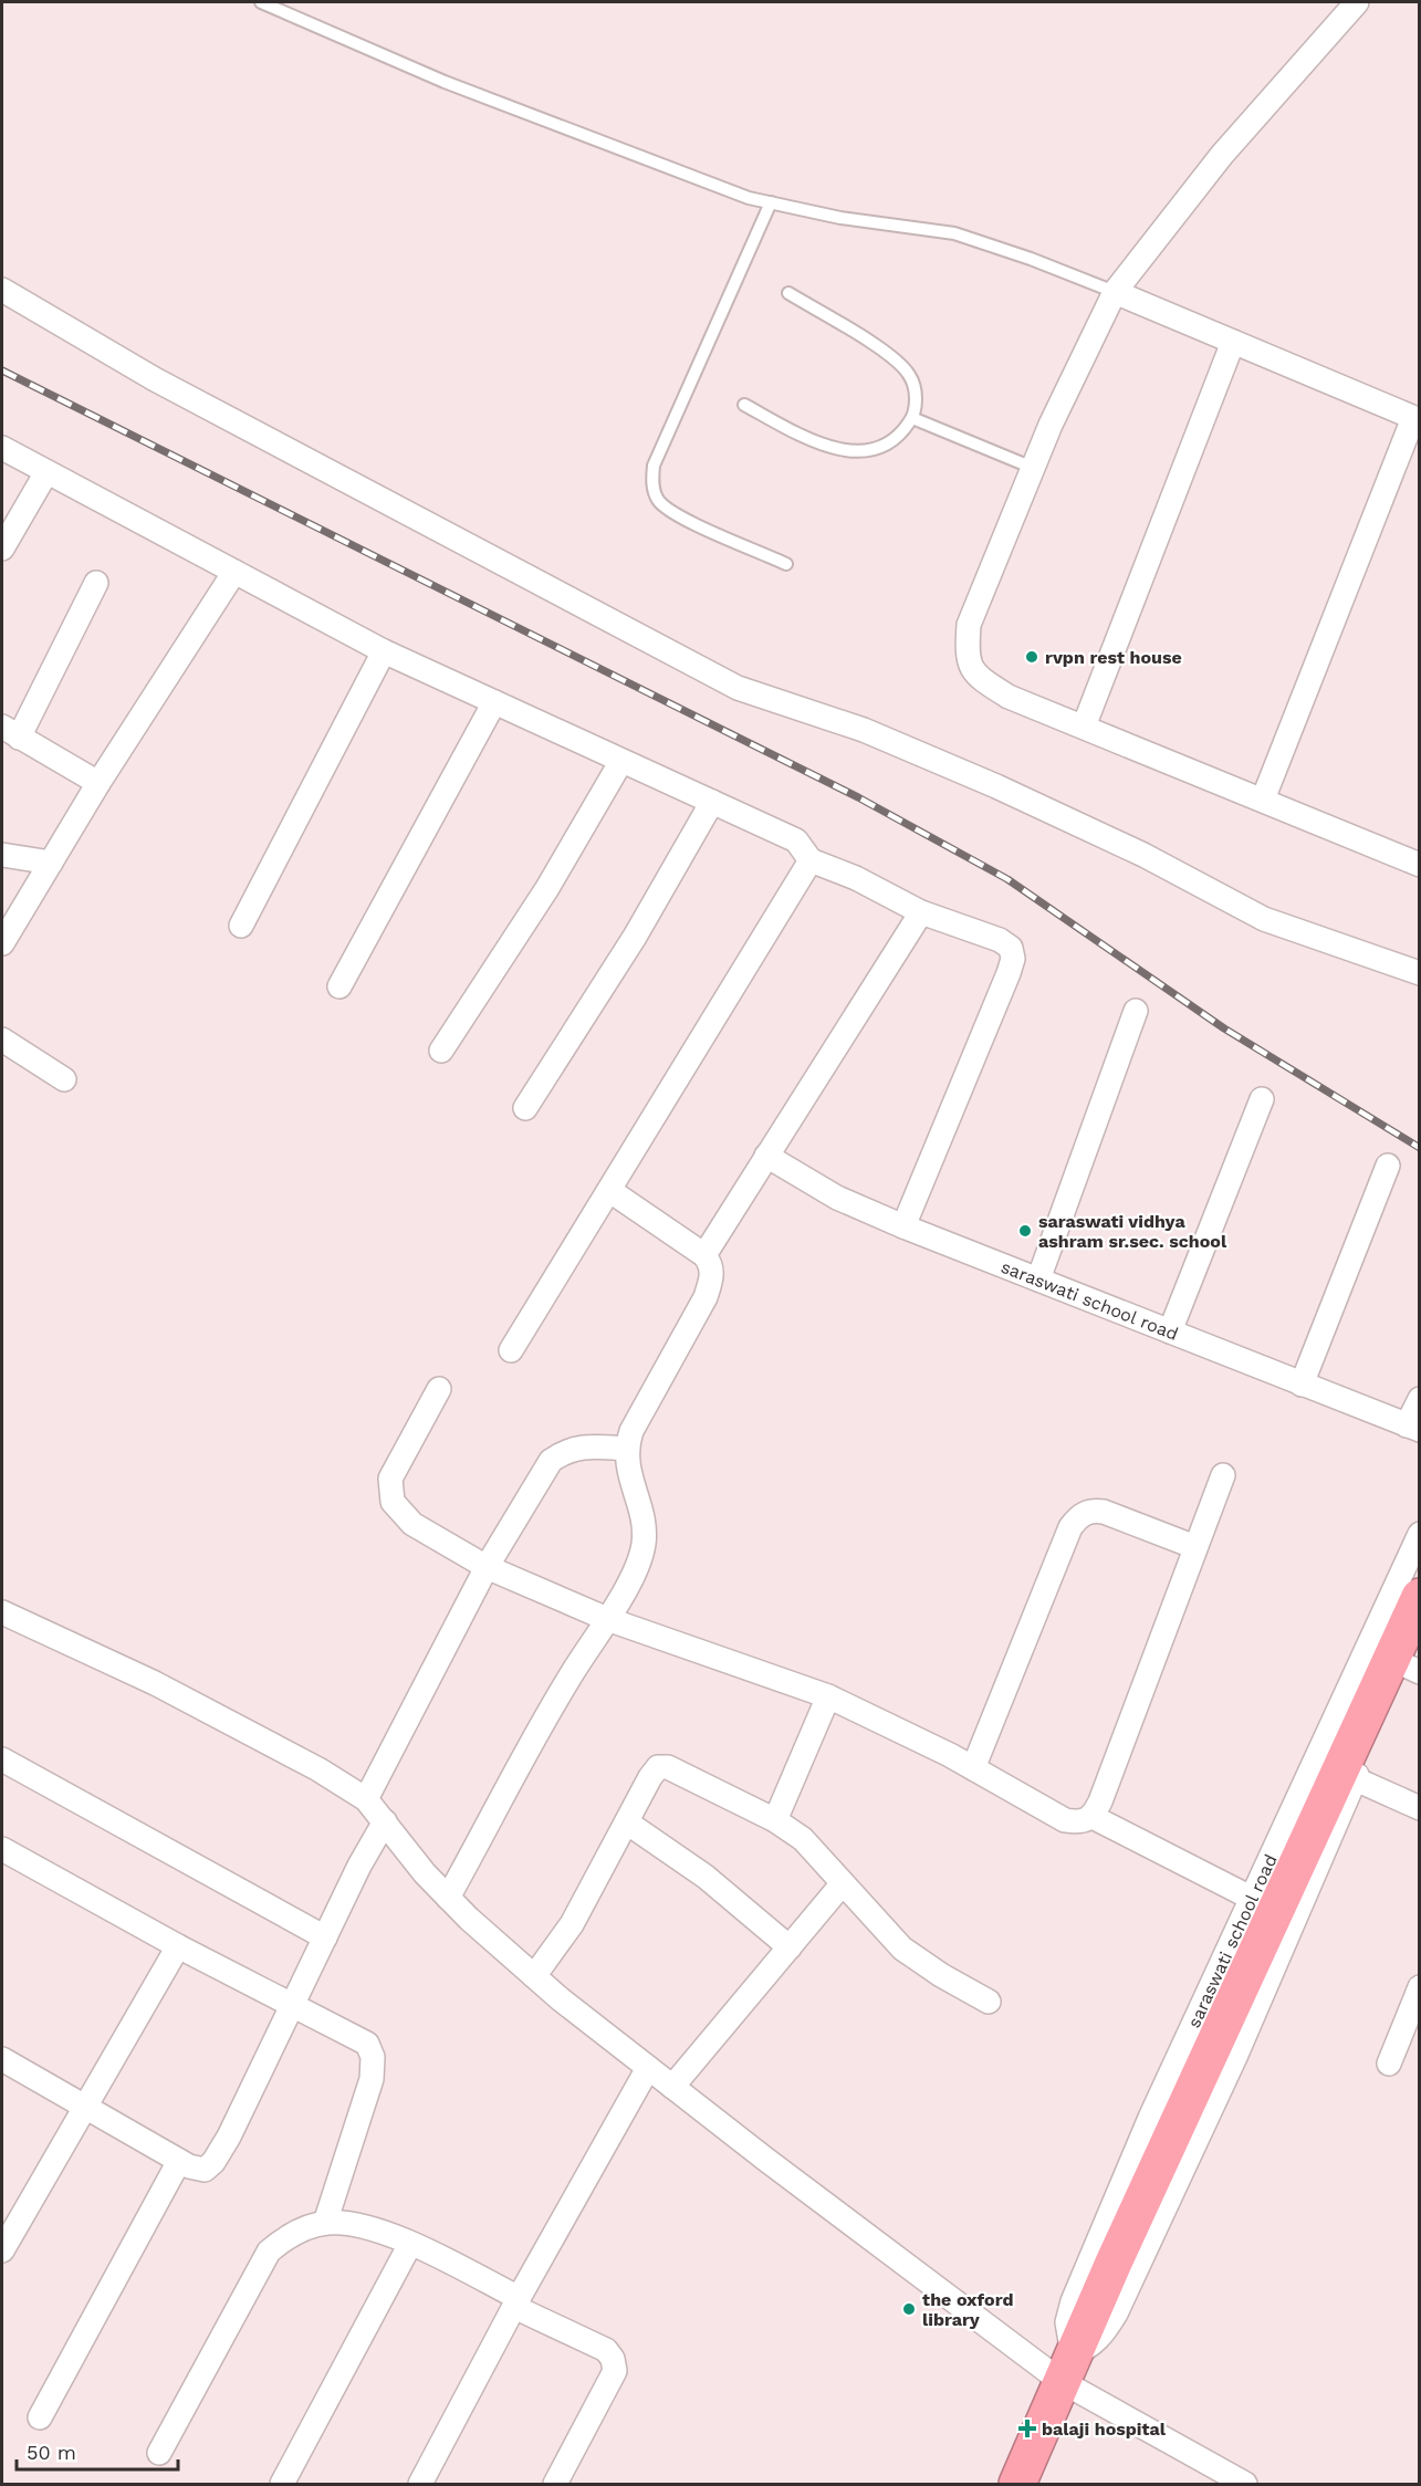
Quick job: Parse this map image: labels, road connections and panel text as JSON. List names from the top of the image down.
{
  "streets": {
    "street": ["saraswati school road"]
  },
  "places": {
    "other": ["rvpn rest house", "saraswati vidhya ashram sr.sec. school", "the oxford library"],
    "health": ["balaji hospital"]
  },
  "scale_bar": "50 m"
}
